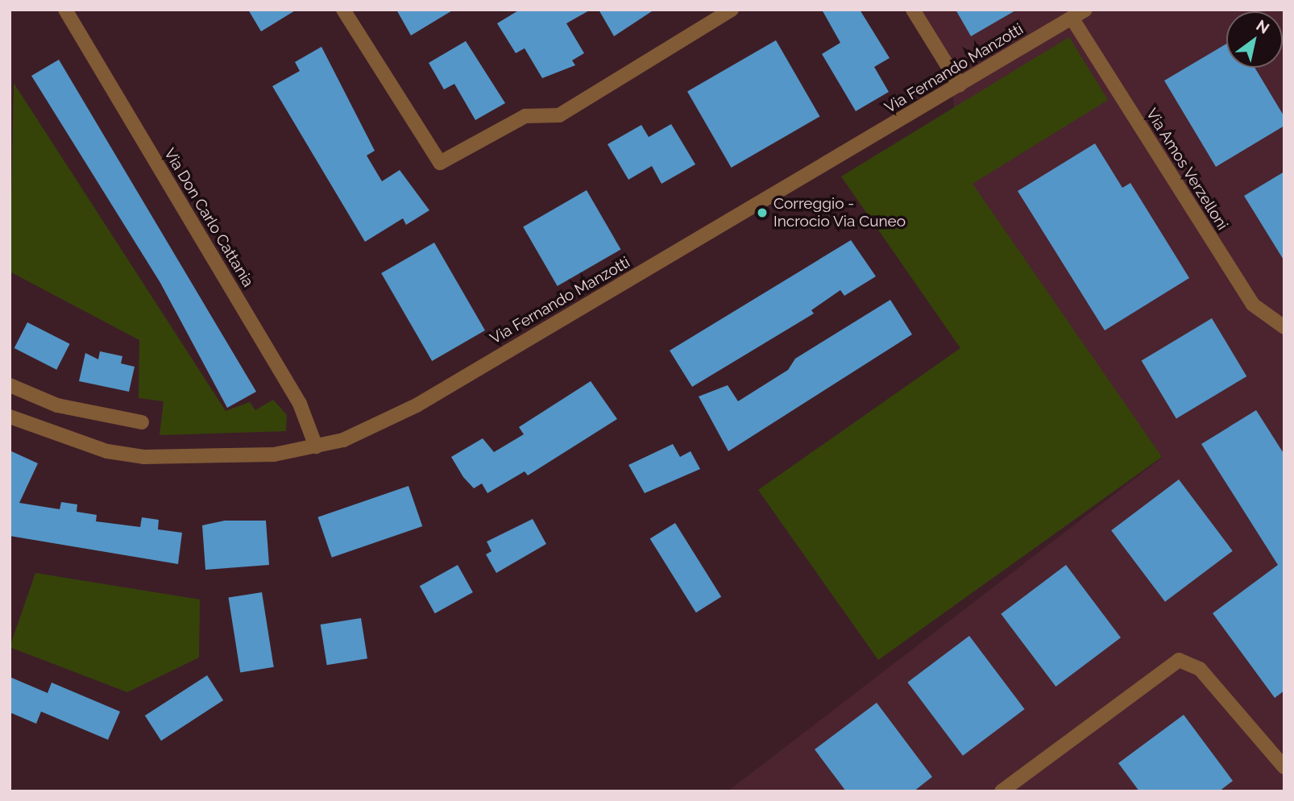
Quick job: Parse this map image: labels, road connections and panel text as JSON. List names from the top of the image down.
{
  "streets": {
    "street": ["Via Fernando Manzotti", "Via Amos Verzelloni", "Via Don Carlo Cattania"]
  },
  "crossings": [
    ["Via Fernando Manzotti", "Via Amos Verzelloni"],
    ["Via Fernando Manzotti", "Via Don Carlo Cattania"]
  ],
  "places": ["Correggio - Incrocio Via Cuneo"],
  "north": "top right"
}
